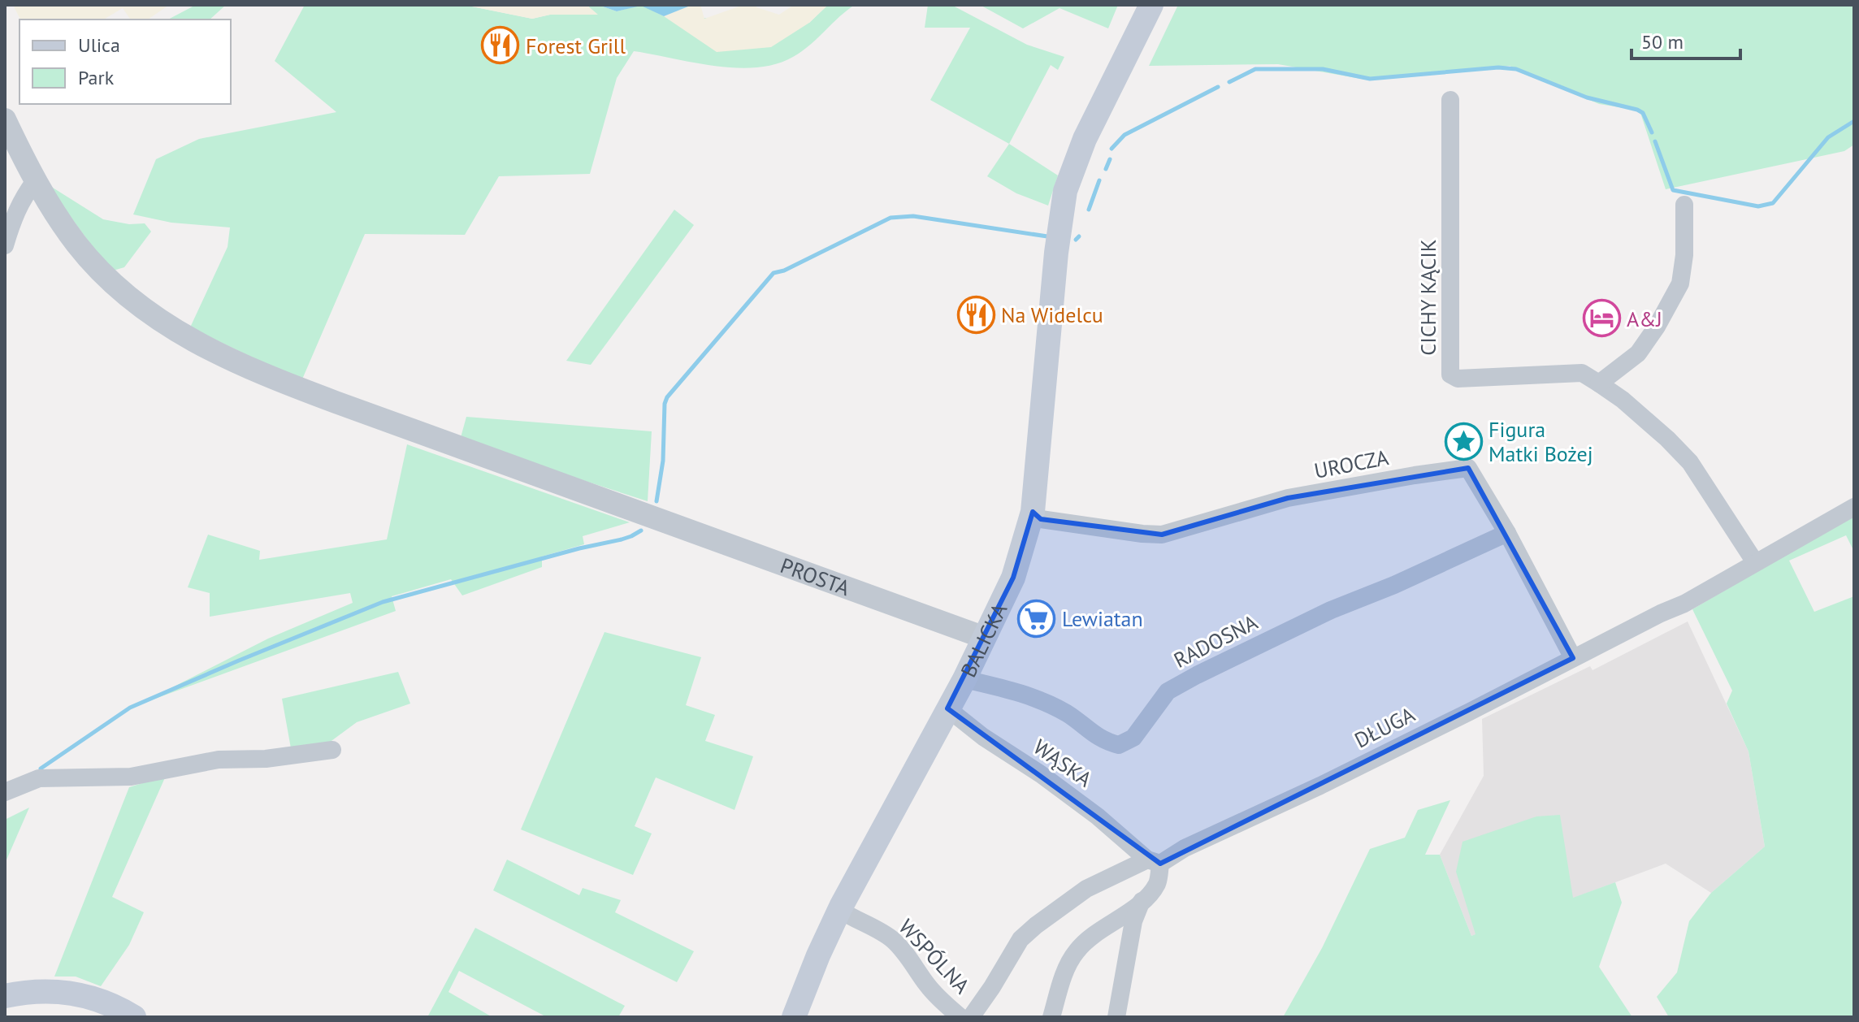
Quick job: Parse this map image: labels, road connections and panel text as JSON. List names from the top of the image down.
{
  "streets": {
    "main road": ["BALICKA"],
    "street": [
      "CICHY KĄCIK",
      "UROCZA",
      "PROSTA",
      "RADOSNA",
      "DŁUGA",
      "WĄSKA",
      "WSPÓLNA"
    ]
  },
  "crossings": [
    ["CICHY KĄCIK", "DŁUGA"],
    ["UROCZA", "BALICKA"],
    ["UROCZA", "RADOSNA"],
    ["UROCZA", "DŁUGA"],
    ["PROSTA", "BALICKA"],
    ["BALICKA", "RADOSNA"],
    ["BALICKA", "WĄSKA"],
    ["BALICKA", "WSPÓLNA"],
    ["DŁUGA", "WĄSKA"]
  ],
  "places": {
    "restaurant": ["Forest Grill", "Na Widelcu"],
    "hotel": ["A&J"],
    "place": ["Figura Matki Bożej"],
    "supermarket": ["Lewiatan"]
  },
  "legend": ["Ulica", "Park"],
  "scale_bar": "50 m"
}
